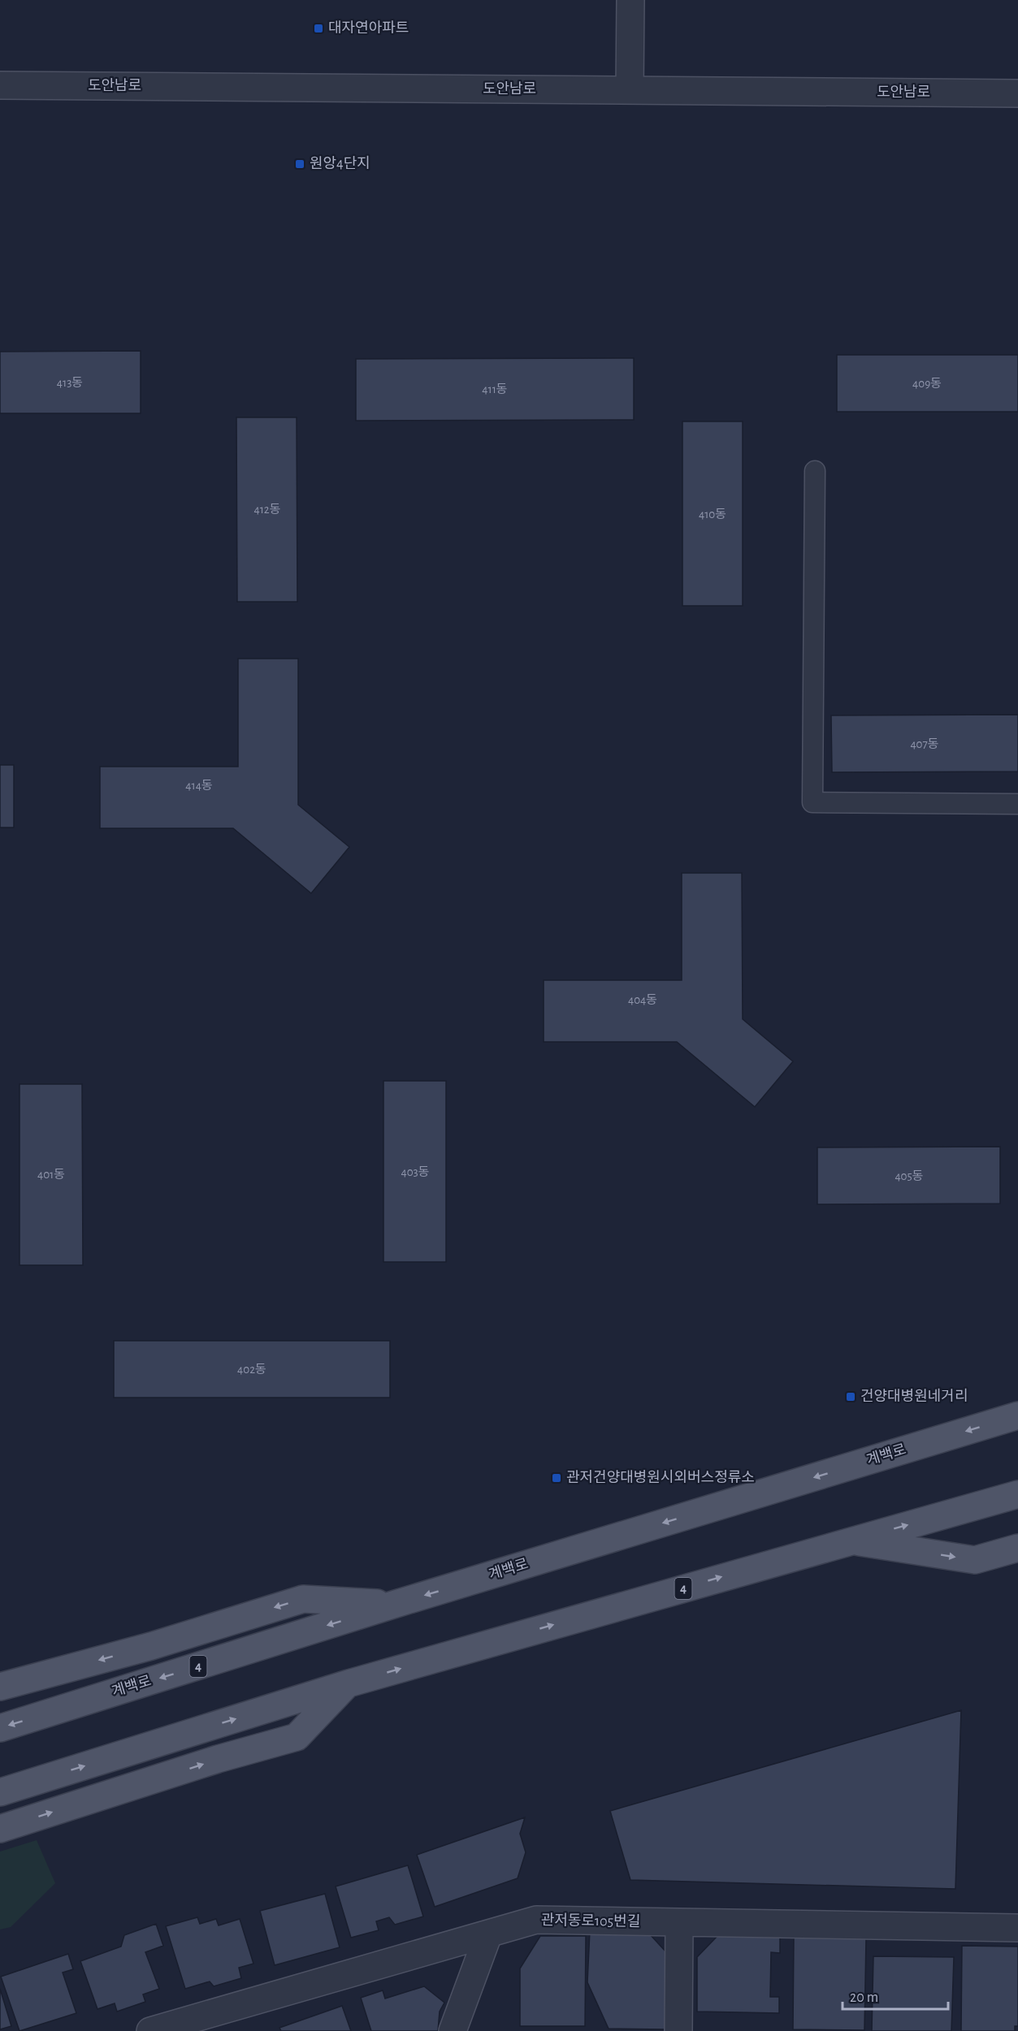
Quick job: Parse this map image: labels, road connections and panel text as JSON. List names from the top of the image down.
{
  "streets": {
    "main road": ["계백로", "4"],
    "street": ["도안남로", "관저동로105번길"]
  },
  "places": {
    "transit": [
      "대자연아파트",
      "원앙4단지",
      "건양대병원네거리",
      "관저건양대병원시외버스정류소"
    ]
  },
  "house_numbers": [
    "413동",
    "409동",
    "411동",
    "412동",
    "410동",
    "407동",
    "414동",
    "404동",
    "403동",
    "401동",
    "405동",
    "402동"
  ],
  "scale_bar": "20 m"
}
